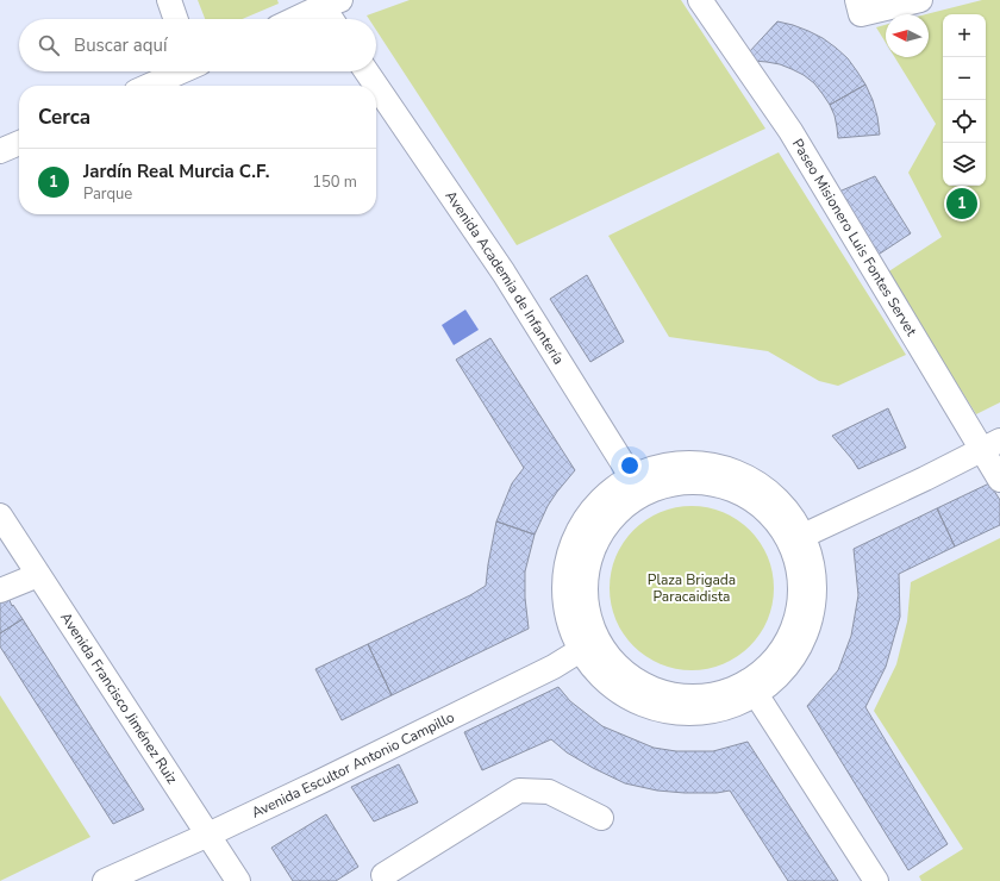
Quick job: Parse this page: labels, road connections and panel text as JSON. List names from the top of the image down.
{
  "streets": {
    "street": [
      "Paseo Misionero Luis Fontes Servet",
      "Avenida Academia de Infantería",
      "Avenida Francisco Jiménez Ruiz",
      "Avenida Escultor Antonio Campillo"
    ]
  },
  "crossings": [
    ["Avenida Francisco Jiménez Ruiz", "Avenida Escultor Antonio Campillo"]
  ],
  "parks": ["Plaza Brigada Paracaidista"],
  "north": "left",
  "page": {
    "map_buttons": ["+", "−"],
    "search": "Buscar aquí",
    "heading": "Cerca",
    "list": [
      {
        "mark": "1",
        "name": "Jardín Real Murcia C.F.",
        "note": "Parque",
        "value": "150 m"
      }
    ],
    "pins": "1"
  }
}
